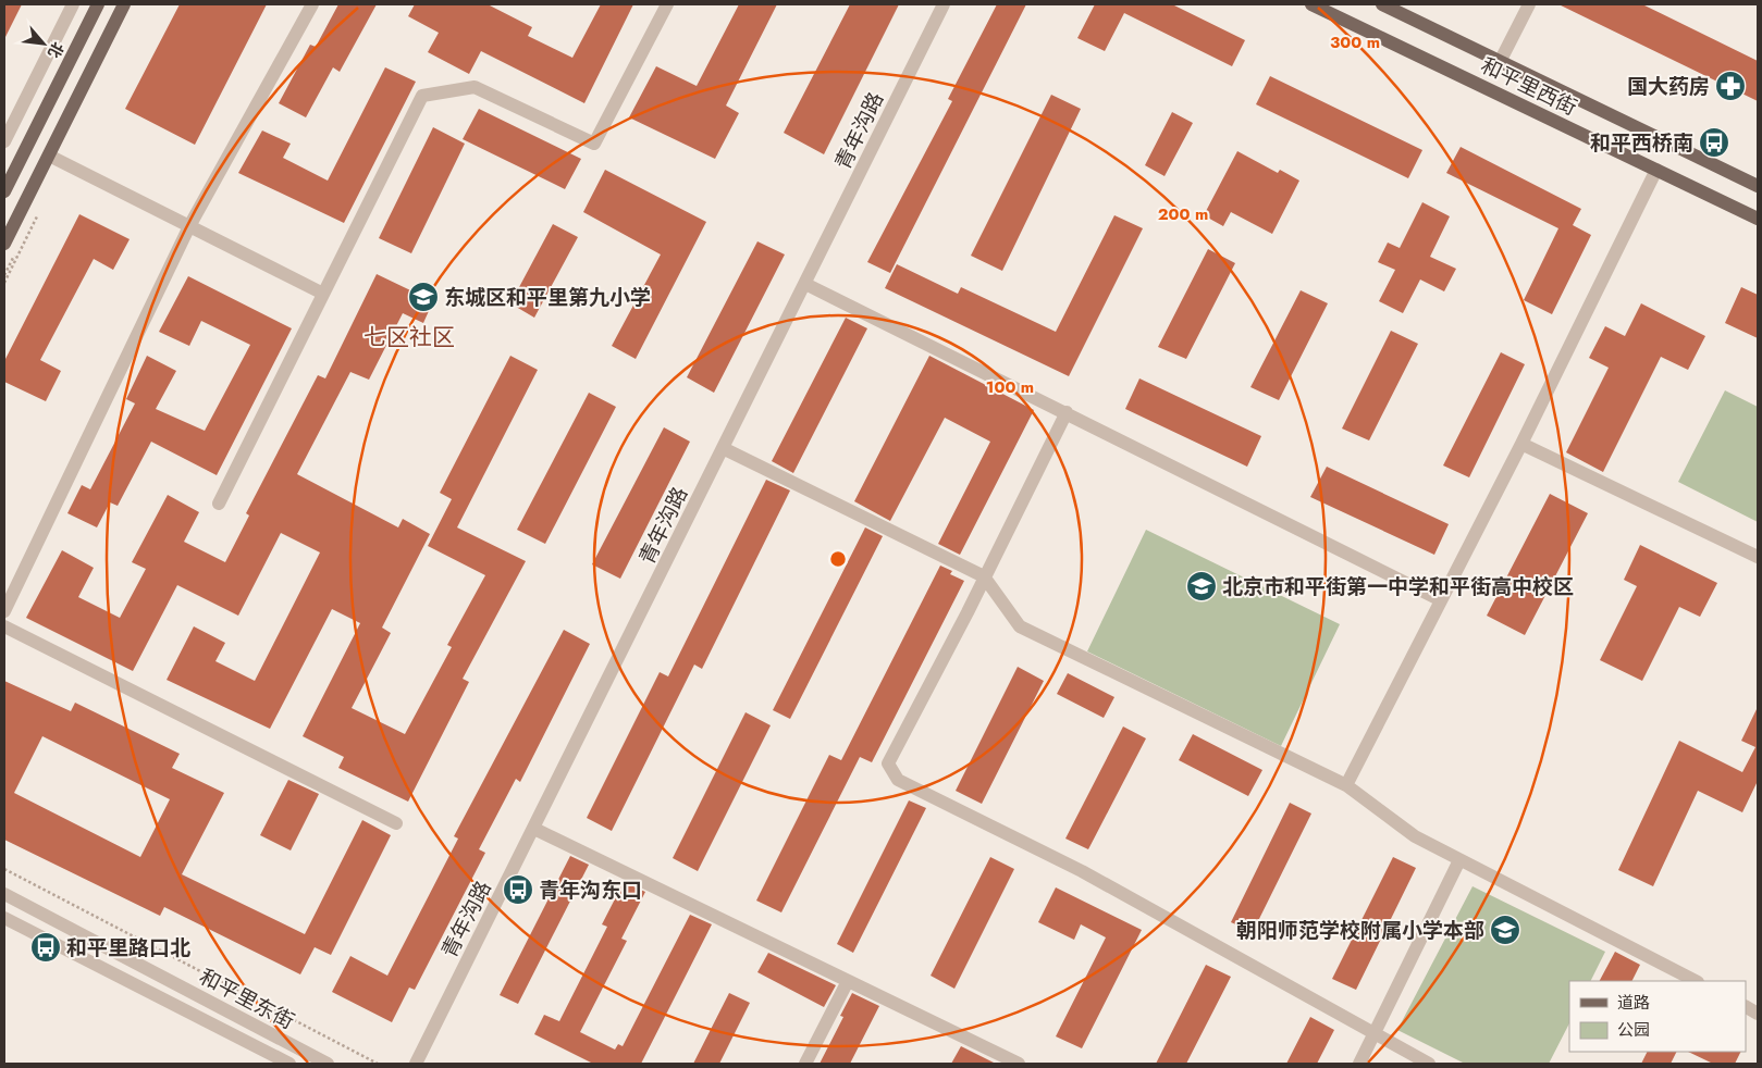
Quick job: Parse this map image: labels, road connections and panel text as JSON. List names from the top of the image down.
{
  "streets": {
    "main road": ["和平里西街"],
    "street": ["青年沟路", "和平里东街"]
  },
  "districts": ["七区社区"],
  "places": {
    "pharmacy": ["国大药房"],
    "bus stop": ["和平西桥南", "青年沟东口", "和平里路口北"],
    "school or university": ["东城区和平里第九小学", "北京市和平街第一中学和平街高中校区", "朝阳师范学校附属小学本部"]
  },
  "legend": ["道路", "公园"],
  "north": "bottom right",
  "rings": ["300 m", "200 m", "100 m"]
}
